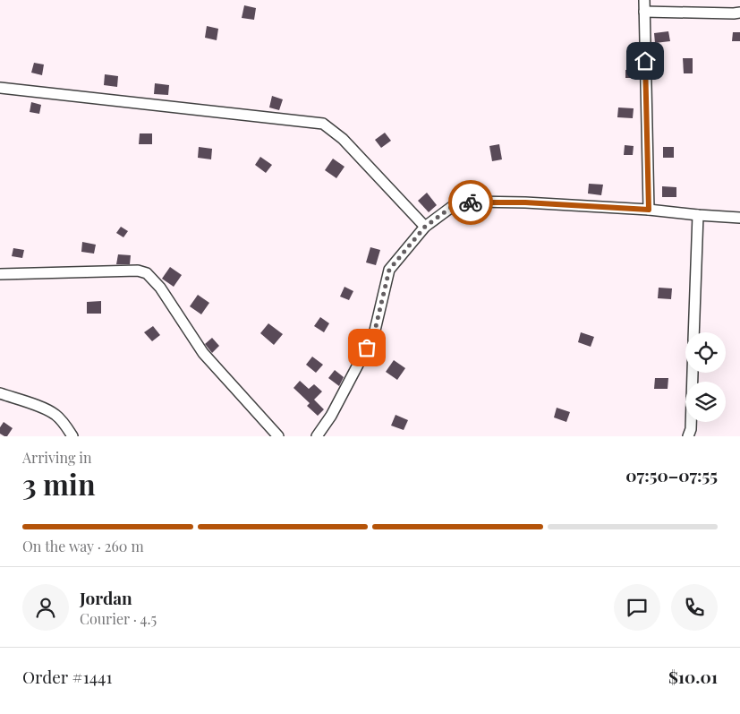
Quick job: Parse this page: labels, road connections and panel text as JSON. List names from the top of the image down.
{
  "page": {
    "heading": ["3 min", "Arriving in", "07:50–07:55"],
    "panel": [
      "Jordan",
      "Courier · 4.5",
      "Order #1441",
      "$10.01"
    ],
    "bar": "On the way · 260 m"
  }
}
